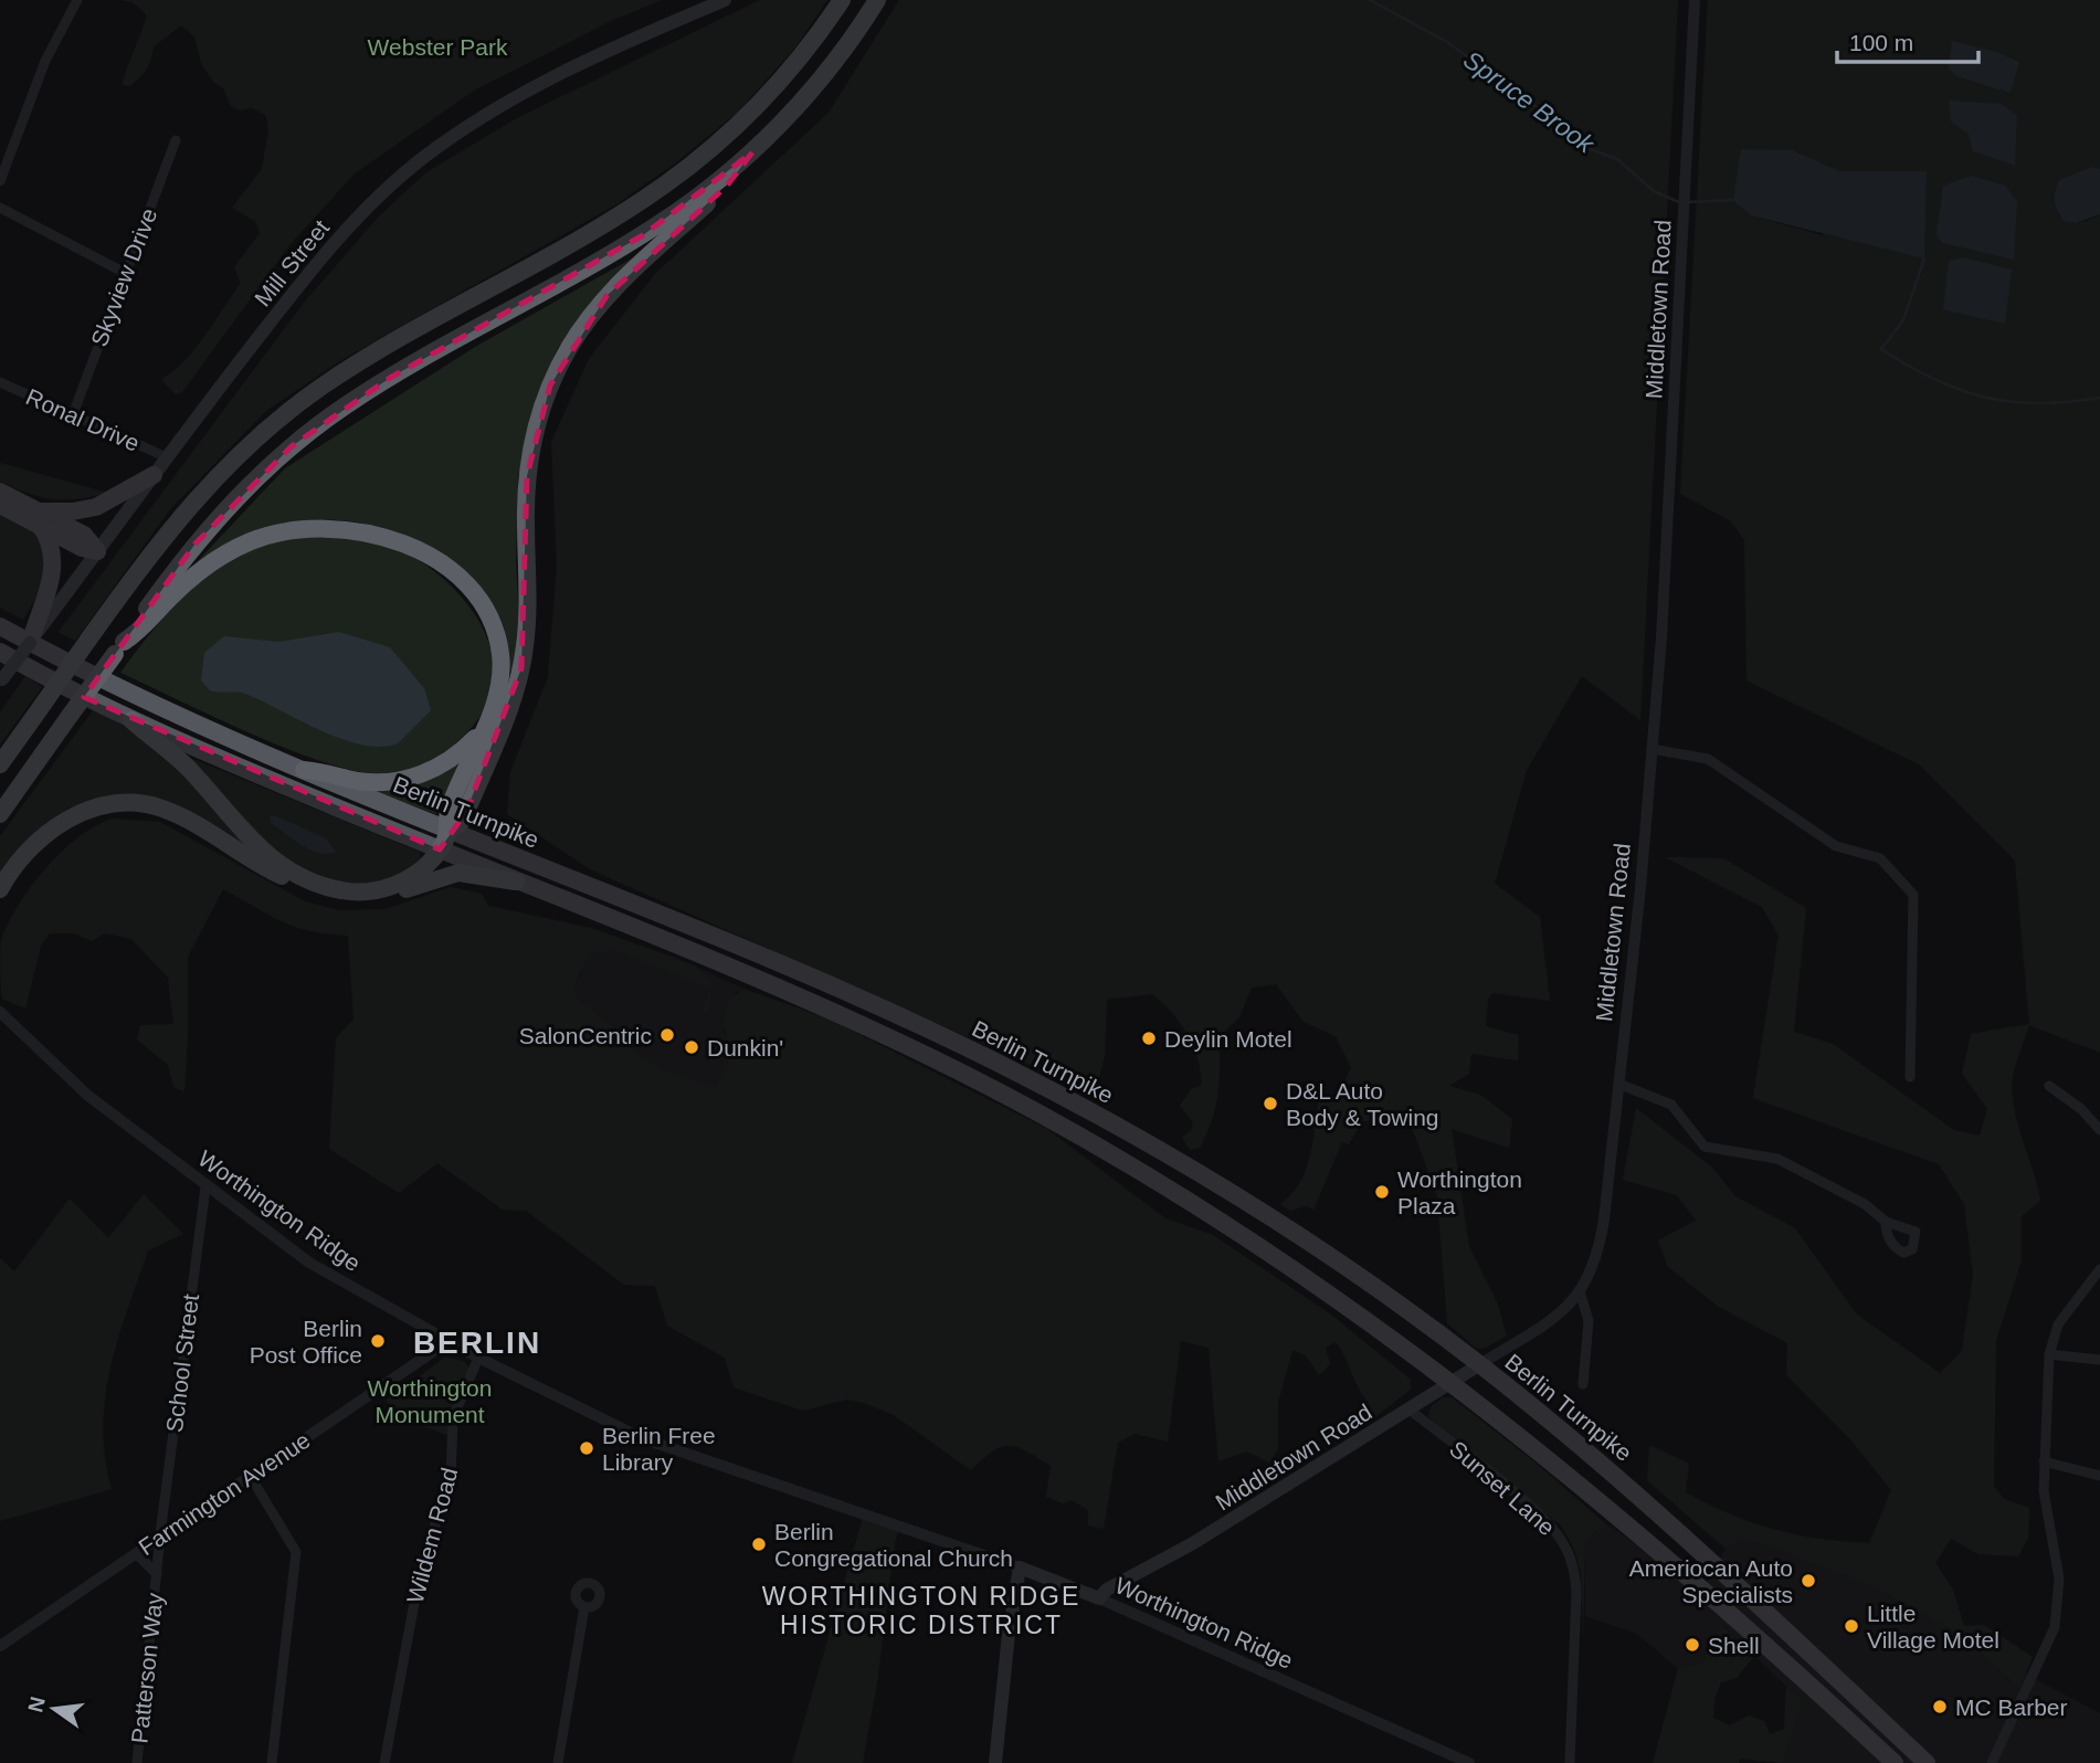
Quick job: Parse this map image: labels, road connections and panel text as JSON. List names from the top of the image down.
{
  "streets": {
    "highway": ["Berlin Turnpike"],
    "main road": ["Mill Street", "Middletown Road", "Worthington Ridge"],
    "street": [
      "Skyview Drive",
      "Ronal Drive",
      "School Street",
      "Sunset Lane",
      "Farmington Avenue",
      "Wildem Road",
      "Patterson Way"
    ]
  },
  "crossings": [
    ["Mill Street", "Ronal Drive"],
    ["Skyview Drive", "Ronal Drive"],
    ["Middletown Road", "Berlin Turnpike"],
    ["Middletown Road", "Worthington Ridge"],
    ["Middletown Road", "Sunset Lane"],
    ["Worthington Ridge", "School Street"],
    ["Worthington Ridge", "Farmington Avenue"],
    ["Worthington Ridge", "Wildem Road"],
    ["School Street", "Farmington Avenue"],
    ["School Street", "Patterson Way"],
    ["Farmington Avenue", "Patterson Way"]
  ],
  "districts": ["BERLIN", "WORTHINGTON RIDGE HISTORIC DISTRICT"],
  "water": ["Spruce Brook"],
  "parks": ["Webster Park", "Worthington Monument"],
  "places": [
    "SalonCentric",
    "Deylin Motel",
    "Dunkin'",
    "D&L Auto Body & Towing",
    "Worthington Plaza",
    "Berlin Post Office",
    "Berlin Free Library",
    "Berlin Congregational Church",
    "Ameriocan Auto Specialists",
    "Little Village Motel",
    "Shell",
    "MC Barber"
  ],
  "scale_bar": "100 m",
  "north": "left"
}
